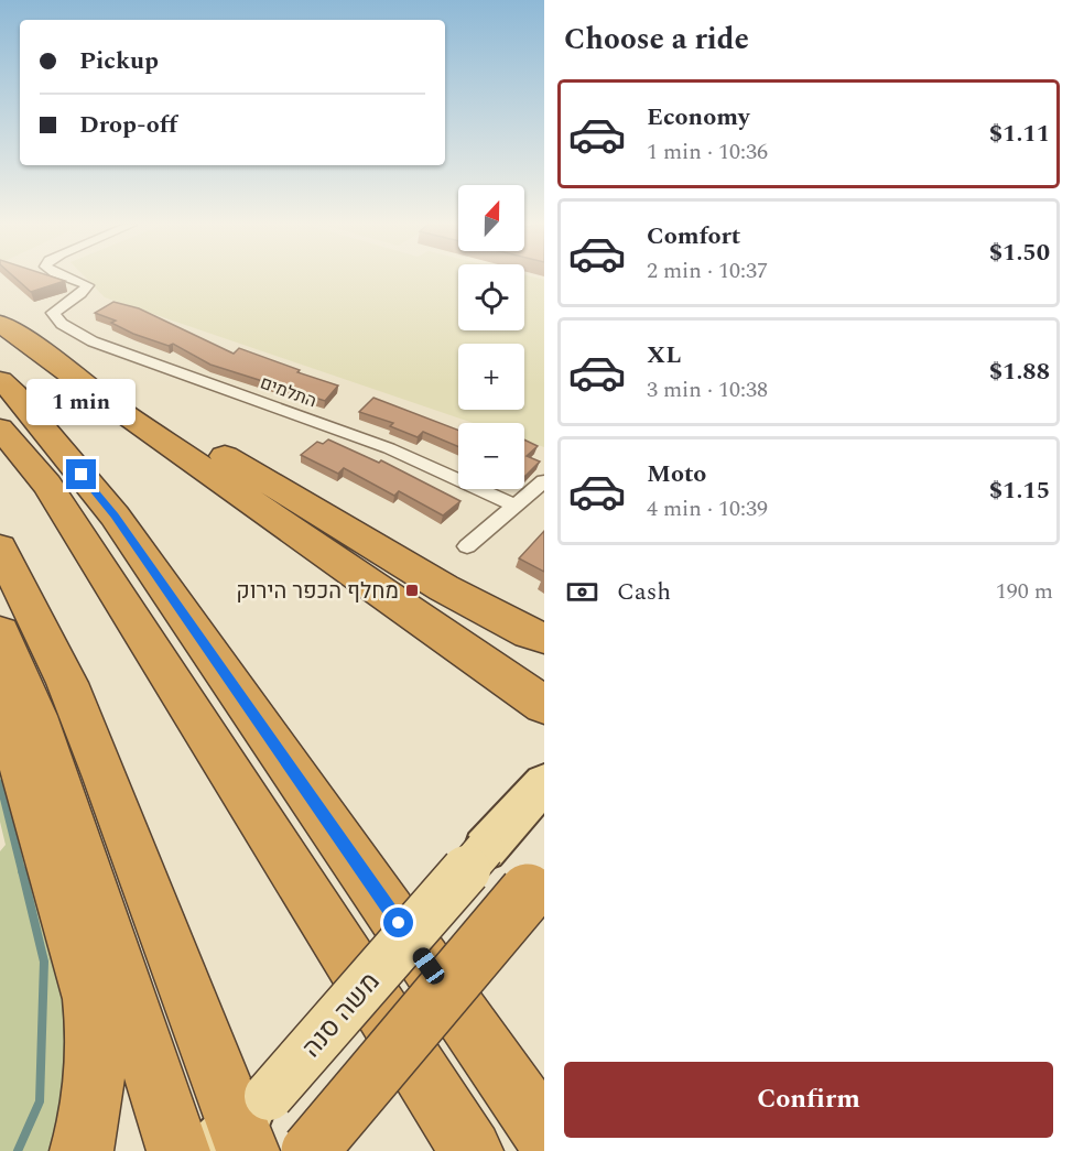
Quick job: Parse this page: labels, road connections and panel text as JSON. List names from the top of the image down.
{
  "streets": {
    "main road": ["משה סנה"],
    "street": ["התלמים"]
  },
  "places": {
    "transit": ["מחלף הכפר הירוק"]
  },
  "north": "top",
  "page": {
    "heading": "Choose a ride",
    "banner": ["Pickup", "Drop-off"],
    "list": [
      {
        "name": "Economy",
        "note": "1 min · 10:36",
        "value": "$1.11"
      },
      {
        "name": "Comfort",
        "note": "2 min · 10:37",
        "value": "$1.50"
      },
      {
        "name": "XL",
        "note": "3 min · 10:38",
        "value": "$1.88"
      },
      {
        "name": "Moto",
        "note": "4 min · 10:39",
        "value": "$1.15"
      }
    ],
    "map_buttons": ["+", "−"],
    "bubble": "1 min",
    "pay": ["Cash", "190 m"],
    "buttons": "Confirm"
  }
}
